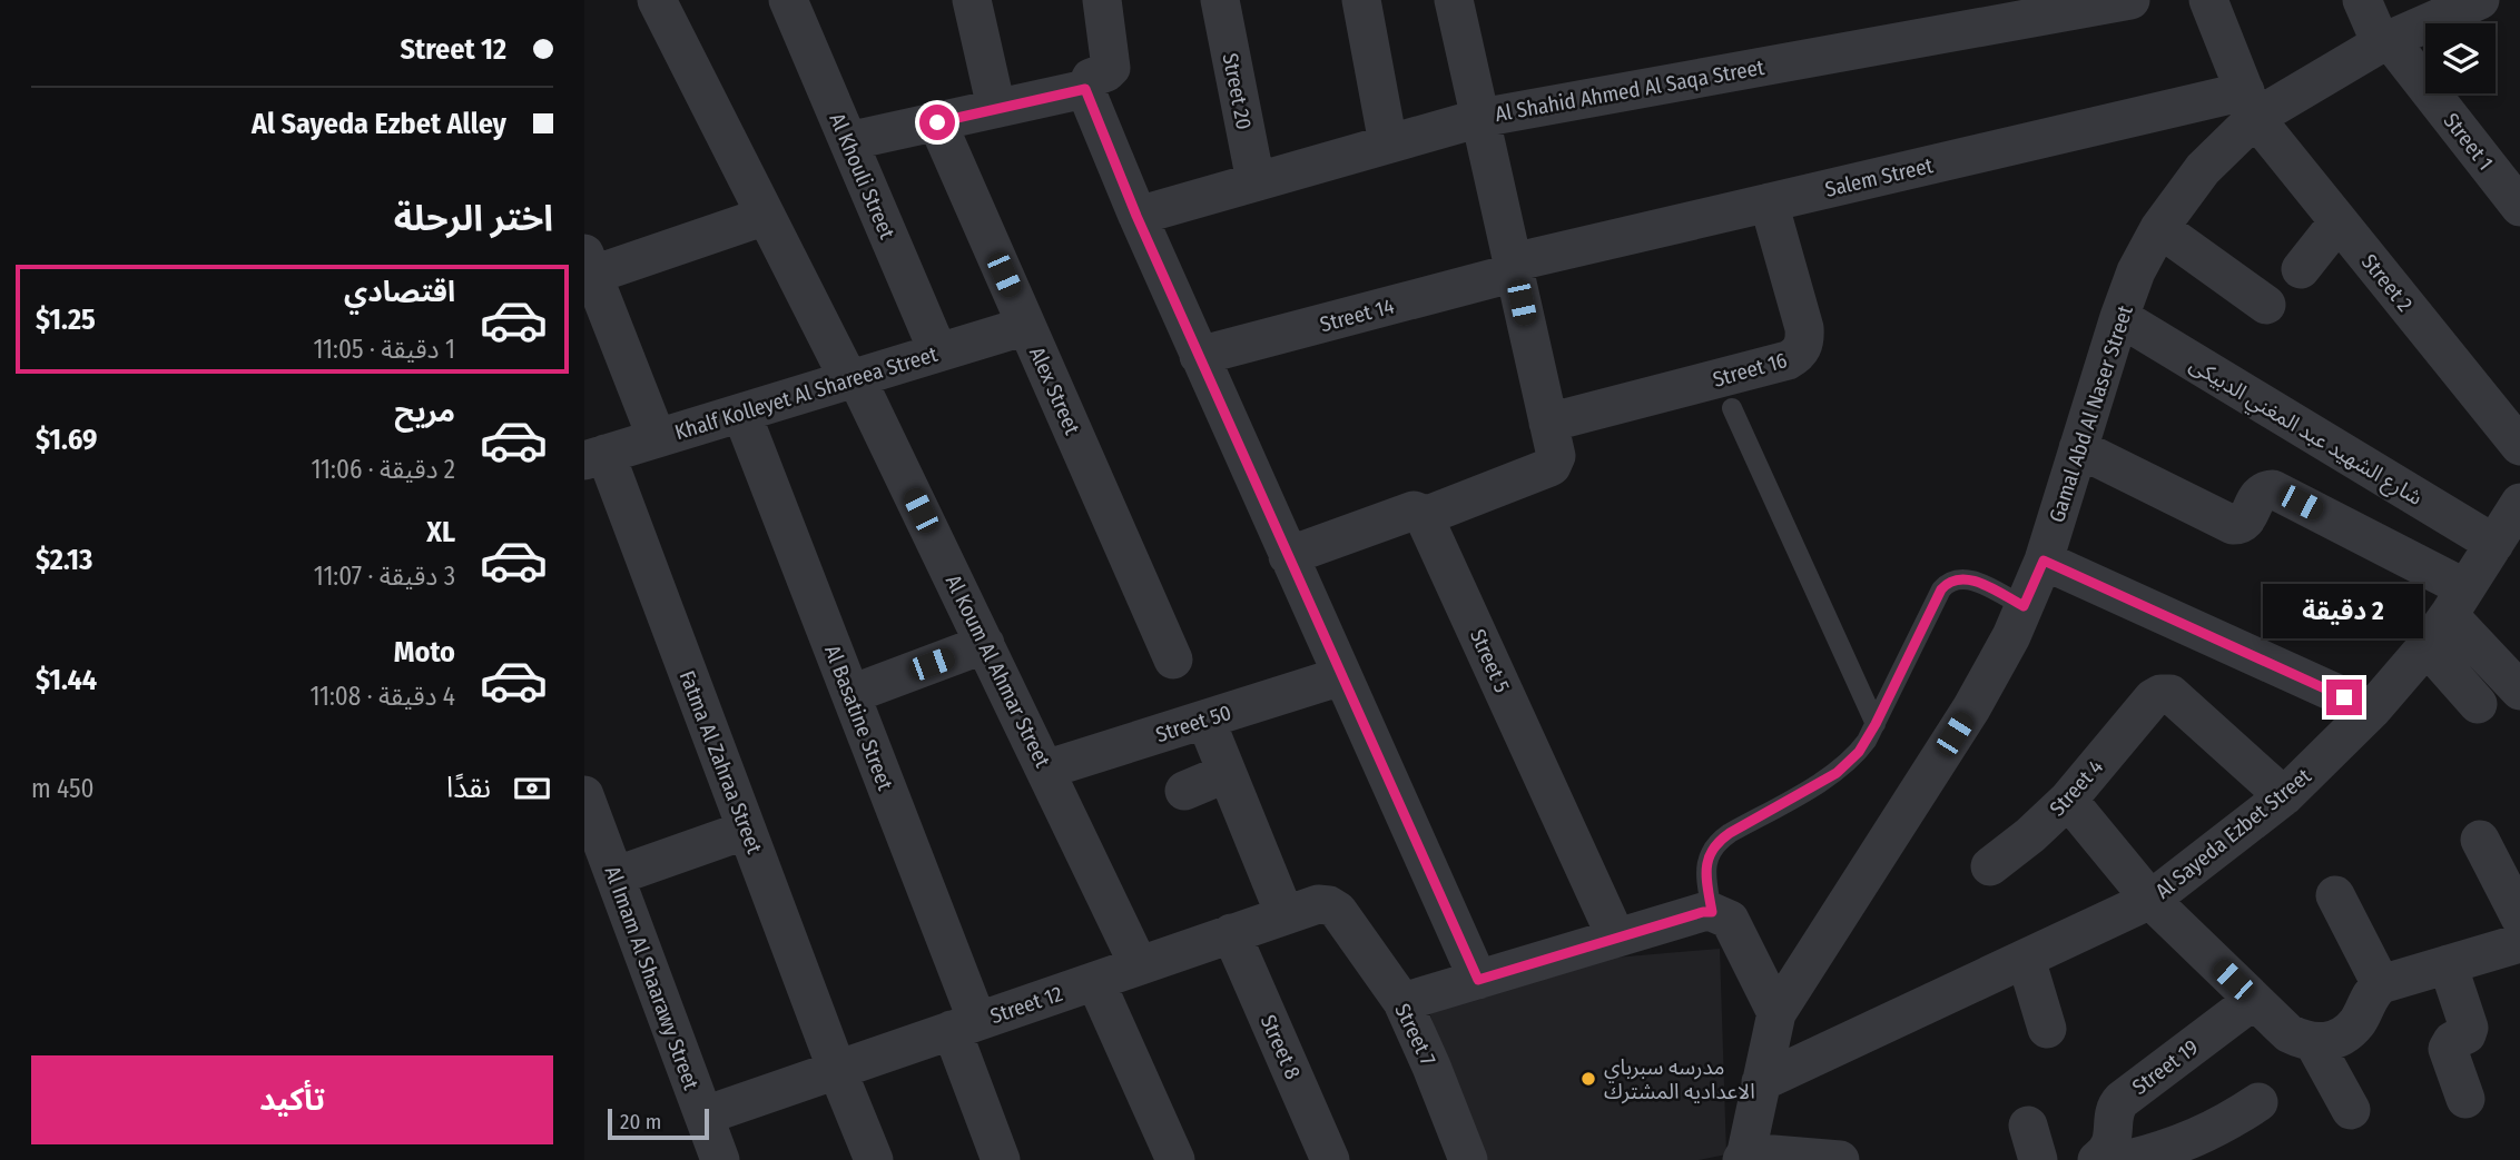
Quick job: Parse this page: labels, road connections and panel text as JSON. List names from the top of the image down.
{
  "streets": {
    "street": [
      "Al Shahid Ahmed Al Saqa Street",
      "Street 20",
      "Street 1",
      "Al Khouli Street",
      "Salem Street",
      "Street 2",
      "Street 14",
      "Street 16",
      "Alex Street",
      "Khalf Kolleyet Al Shareea Street",
      "Gamal Abd Al Naser Street",
      "شارع الشهيد عبد المغني الدبيكى",
      "Street 5",
      "Al Koum Al Ahmar Street",
      "Al Basatine Street",
      "Street 50",
      "Fatma Al Zahraa Street",
      "Street 4",
      "Al Sayeda Ezbet Street",
      "Al Imam Al Shaarawy Street",
      "Street 12",
      "Street 7",
      "Street 8",
      "Street 19"
    ]
  },
  "crossings": [
    ["Al Shahid Ahmed Al Saqa Street", "Street 20"],
    ["Street 1", "Gamal Abd Al Naser Street"],
    ["Al Khouli Street", "Khalf Kolleyet Al Shareea Street"],
    ["Salem Street", "Street 2"],
    ["Salem Street", "Street 14"],
    ["Salem Street", "Street 16"],
    ["Salem Street", "Gamal Abd Al Naser Street"],
    ["Street 2", "Gamal Abd Al Naser Street"],
    ["Alex Street", "Khalf Kolleyet Al Shareea Street"],
    ["Khalf Kolleyet Al Shareea Street", "Al Koum Al Ahmar Street"],
    ["Khalf Kolleyet Al Shareea Street", "Al Basatine Street"],
    ["Khalf Kolleyet Al Shareea Street", "Fatma Al Zahraa Street"],
    ["Gamal Abd Al Naser Street", "شارع الشهيد عبد المغني الدبيكى"],
    ["Gamal Abd Al Naser Street", "Al Sayeda Ezbet Street"],
    ["شارع الشهيد عبد المغني الدبيكى", "Al Sayeda Ezbet Street"],
    ["Al Koum Al Ahmar Street", "Street 50"],
    ["Al Koum Al Ahmar Street", "Street 12"],
    ["Al Basatine Street", "Street 12"],
    ["Fatma Al Zahraa Street", "Street 12"],
    ["Street 4", "Al Sayeda Ezbet Street"],
    ["Al Imam Al Shaarawy Street", "Street 12"],
    ["Street 12", "Street 7"],
    ["Street 12", "Street 8"]
  ],
  "places": ["مدرسه سبرباي الاعداديه المشترك"],
  "scale_bar": "20 m",
  "page": {
    "banner": ["Street 12", "Al Sayeda Ezbet Alley"],
    "heading": "اختر الرحلة",
    "list": [
      {
        "name": "اقتصادي",
        "note": "1 دقيقة · 11:05",
        "value": "$1.25"
      },
      {
        "name": "مريح",
        "note": "2 دقيقة · 11:06",
        "value": "$1.69"
      },
      {
        "name": "XL",
        "note": "3 دقيقة · 11:07",
        "value": "$2.13"
      },
      {
        "name": "Moto",
        "note": "4 دقيقة · 11:08",
        "value": "$1.44"
      }
    ],
    "bubble": "2 دقيقة",
    "pay": ["نقدًا", "450 m"],
    "buttons": "تأكيد",
    "scale": "20 m"
  }
}
